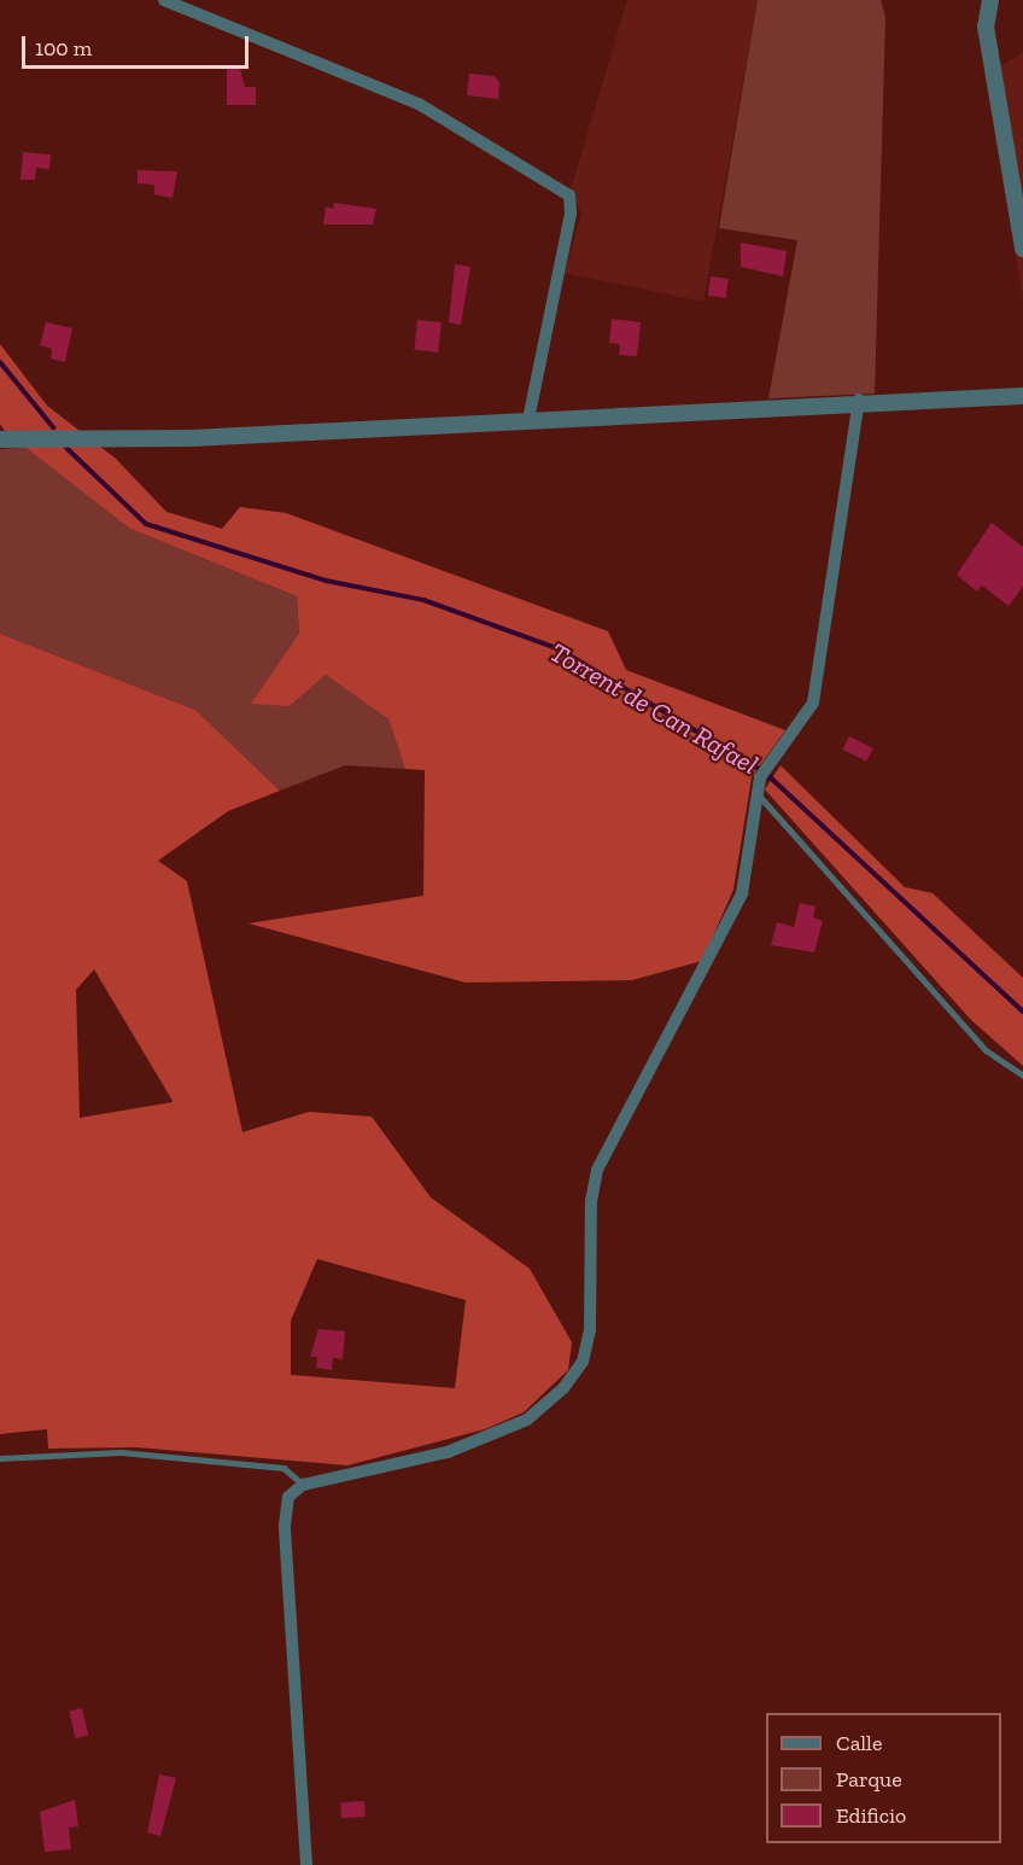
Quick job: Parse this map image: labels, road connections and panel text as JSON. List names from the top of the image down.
{
  "water": ["Torrent de Can Rafael"],
  "legend": ["Calle", "Parque", "Edificio"],
  "scale_bar": "100 m"
}
